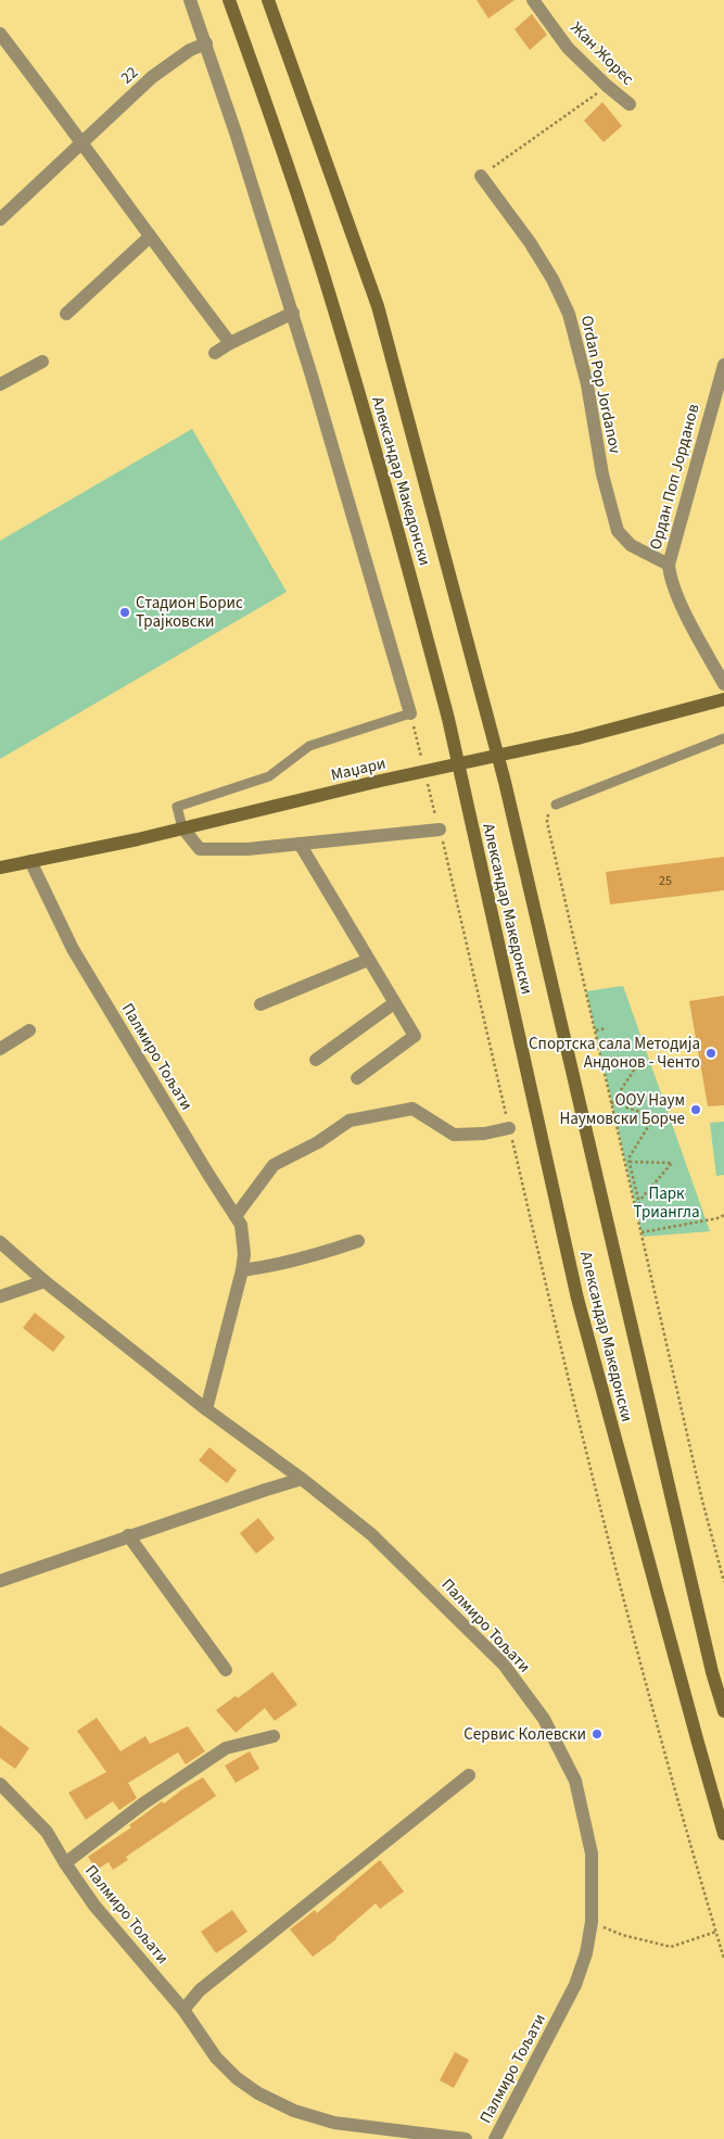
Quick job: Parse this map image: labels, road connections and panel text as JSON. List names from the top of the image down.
{
  "streets": {
    "street": [
      "Жан Жорес",
      "22",
      "Ordan Pop Jordanov",
      "Ордан Поп Јорданов",
      "Александар Македонски",
      "Маџари",
      "Палмиро Тољати"
    ]
  },
  "crossings": [
    ["Ordan Pop Jordanov", "Ордан Поп Јорданов"],
    ["Маџари", "Палмиро Тољати"]
  ],
  "parks": ["Парк Триангла"],
  "places": [
    "Стадион Борис Трајковски",
    "Спортска сала Методија Андонов - Ченто",
    "ООУ Наум Наумовски Борче",
    "Сервис Колевски"
  ],
  "house_numbers": ["25"]
}
